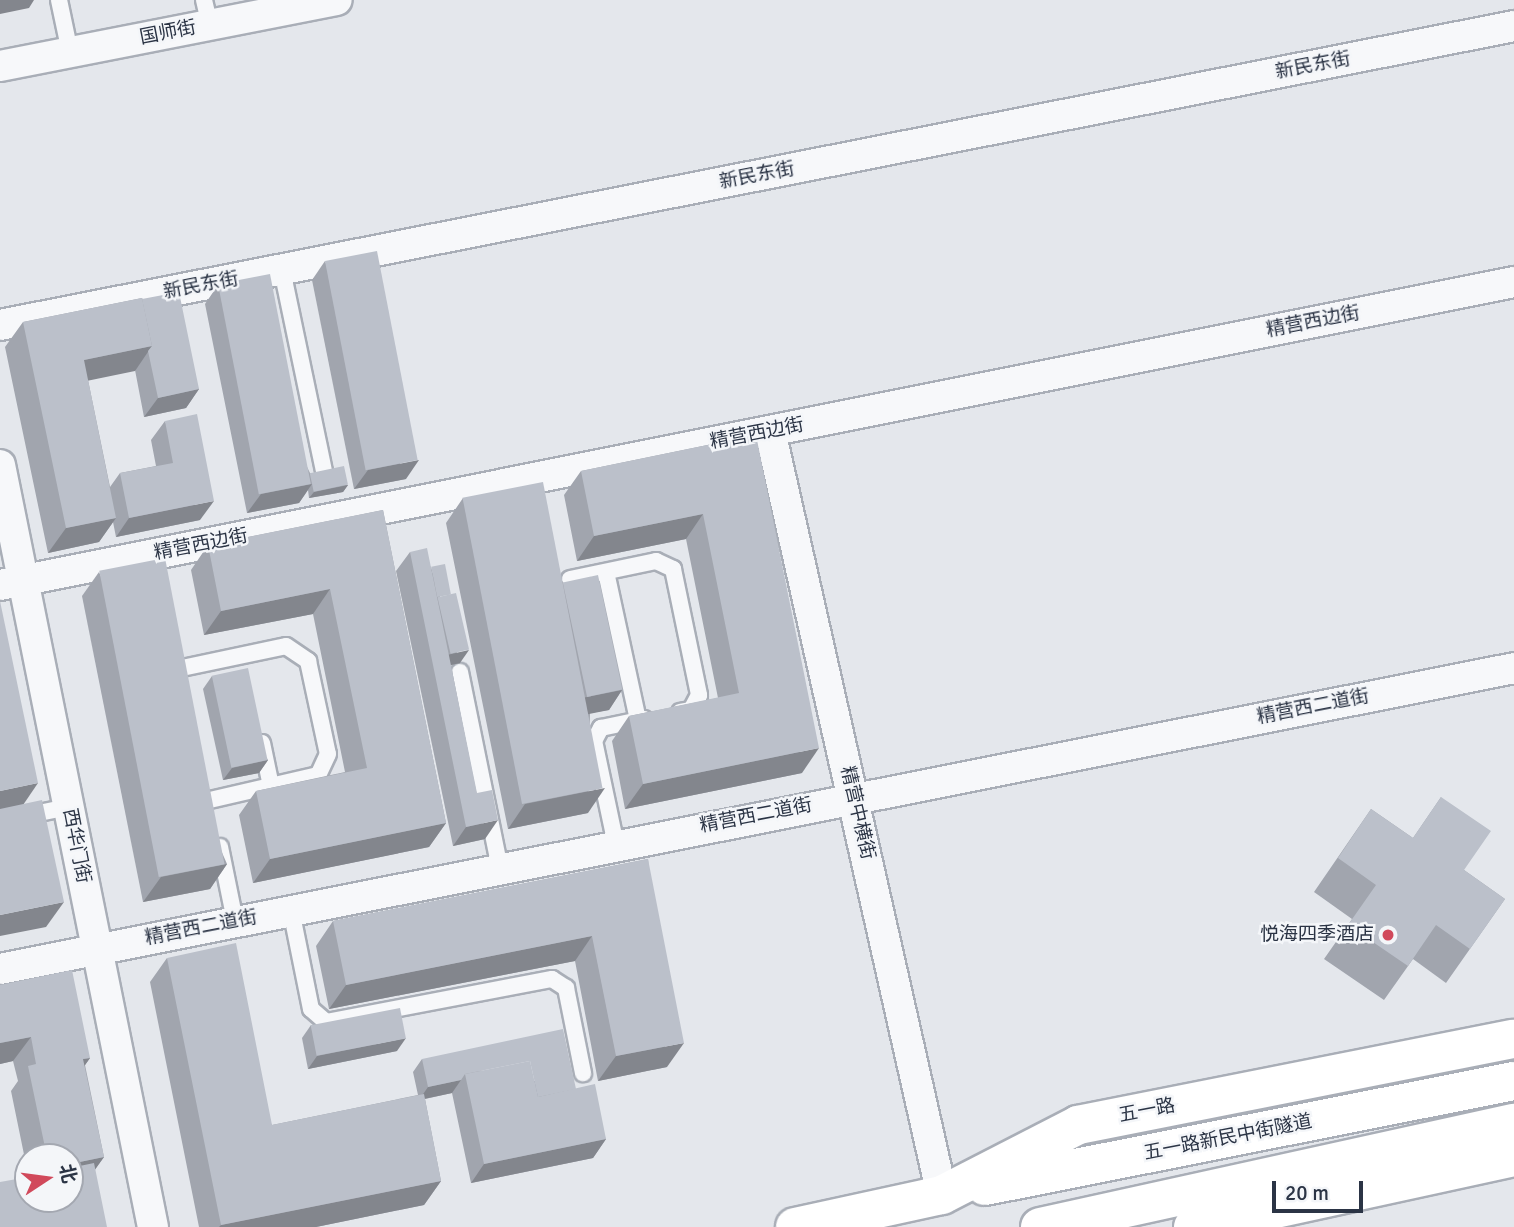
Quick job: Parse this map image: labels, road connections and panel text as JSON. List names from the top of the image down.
{
  "streets": {
    "main road": ["五一路", "五一路新民中街隧道"],
    "street": [
      "国师街",
      "新民东街",
      "精营西边街",
      "精营西二道街",
      "精营中横街",
      "西华门街"
    ]
  },
  "crossings": [
    ["精营西边街", "精营中横街"],
    ["精营西边街", "西华门街"],
    ["精营西二道街", "精营中横街"],
    ["精营西二道街", "西华门街"],
    ["精营中横街", "五一路"],
    ["精营中横街", "五一路新民中街隧道"],
    ["五一路", "五一路新民中街隧道"]
  ],
  "places": ["悦海四季酒店"],
  "scale_bar": "20 m",
  "north": "right"
}
